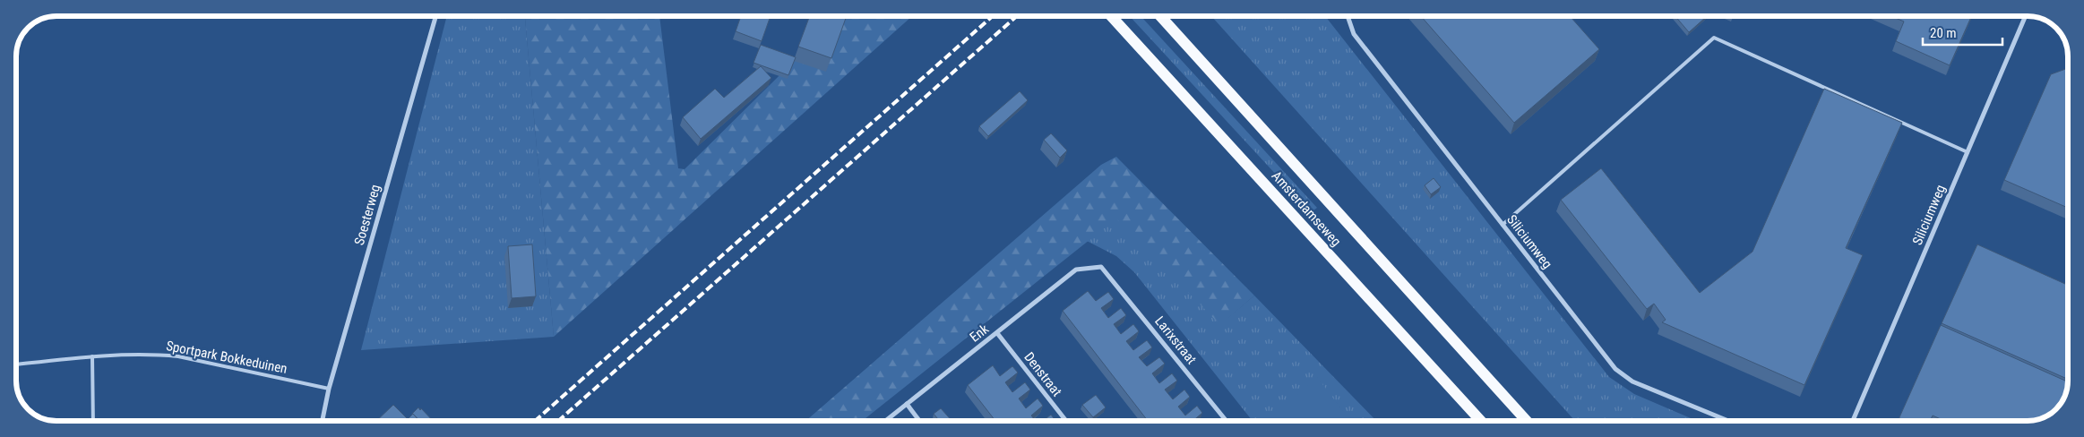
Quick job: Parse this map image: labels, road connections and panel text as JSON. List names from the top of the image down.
{
  "streets": {
    "main road": ["Amsterdamseweg"],
    "street": [
      "Soesterweg",
      "Siliciumweg",
      "Enk",
      "Larixstraat",
      "Denstraat"
    ],
    "lane": ["Sportpark Bokkeduinen"]
  },
  "crossings": [
    ["Soesterweg", "Sportpark Bokkeduinen"],
    ["Enk", "Larixstraat"],
    ["Enk", "Denstraat"]
  ],
  "scale_bar": "20 m"
}
